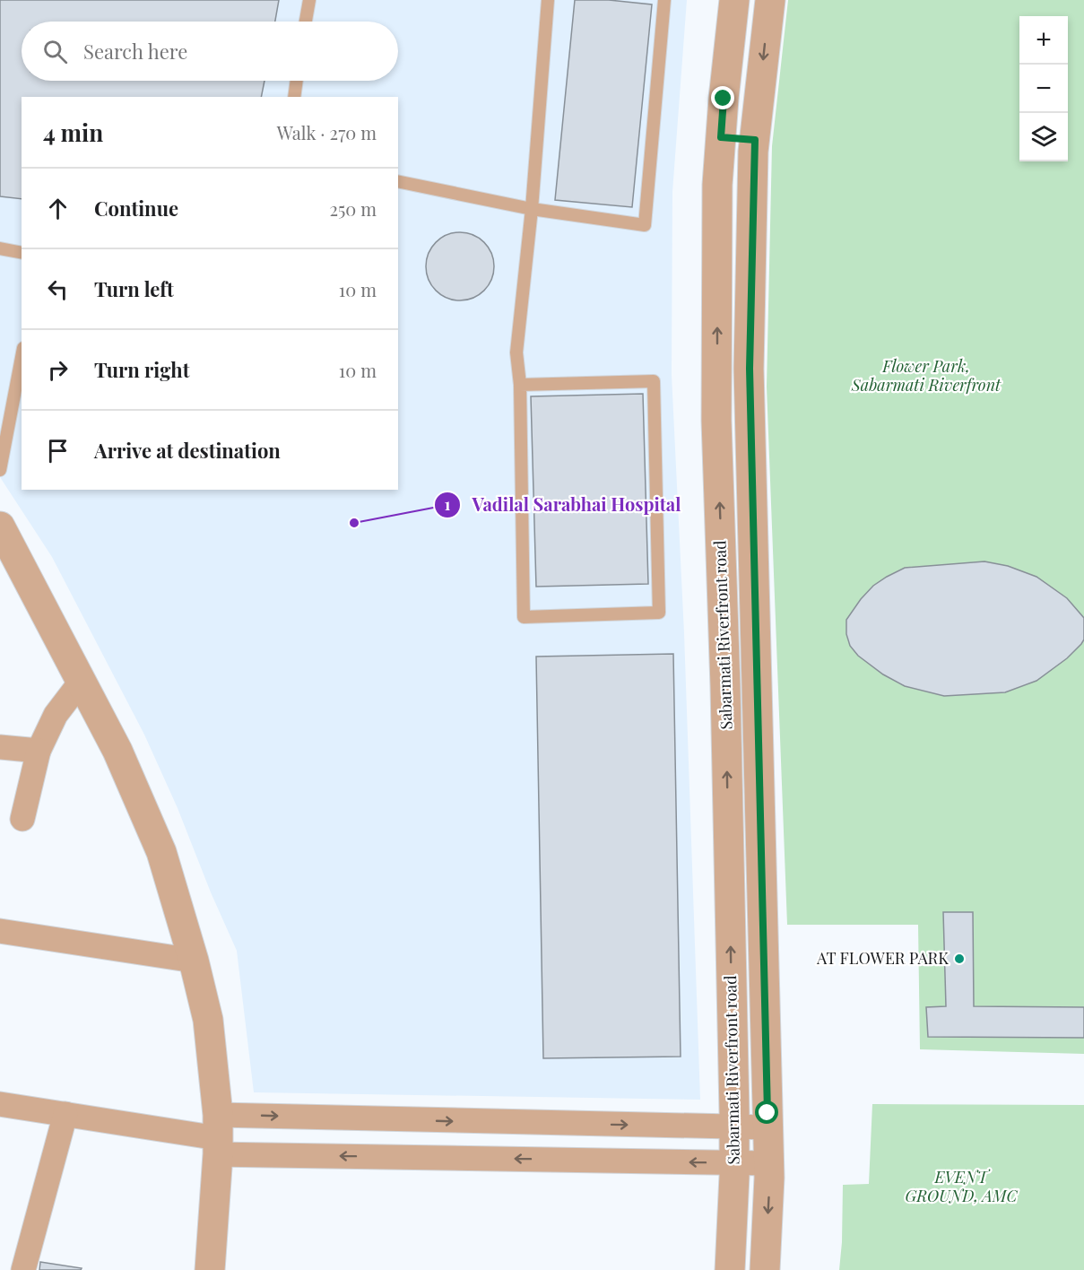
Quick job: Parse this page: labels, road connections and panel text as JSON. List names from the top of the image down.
{
  "streets": {
    "street": ["Sabarmati Riverfront road"]
  },
  "parks": ["Flower Park, Sabarmati Riverfront", "EVENT GROUND, AMC"],
  "places": ["Vadilal Sarabhai Hospital", "AT FLOWER PARK"],
  "page": {
    "map_buttons": ["+", "−"],
    "search": "Search here",
    "heading": ["4 min", "Walk · 270 m"],
    "list": [
      ["Continue", "250 m"],
      ["Turn left", "10 m"],
      ["Turn right", "10 m"],
      "Arrive at destination"
    ]
  }
}
